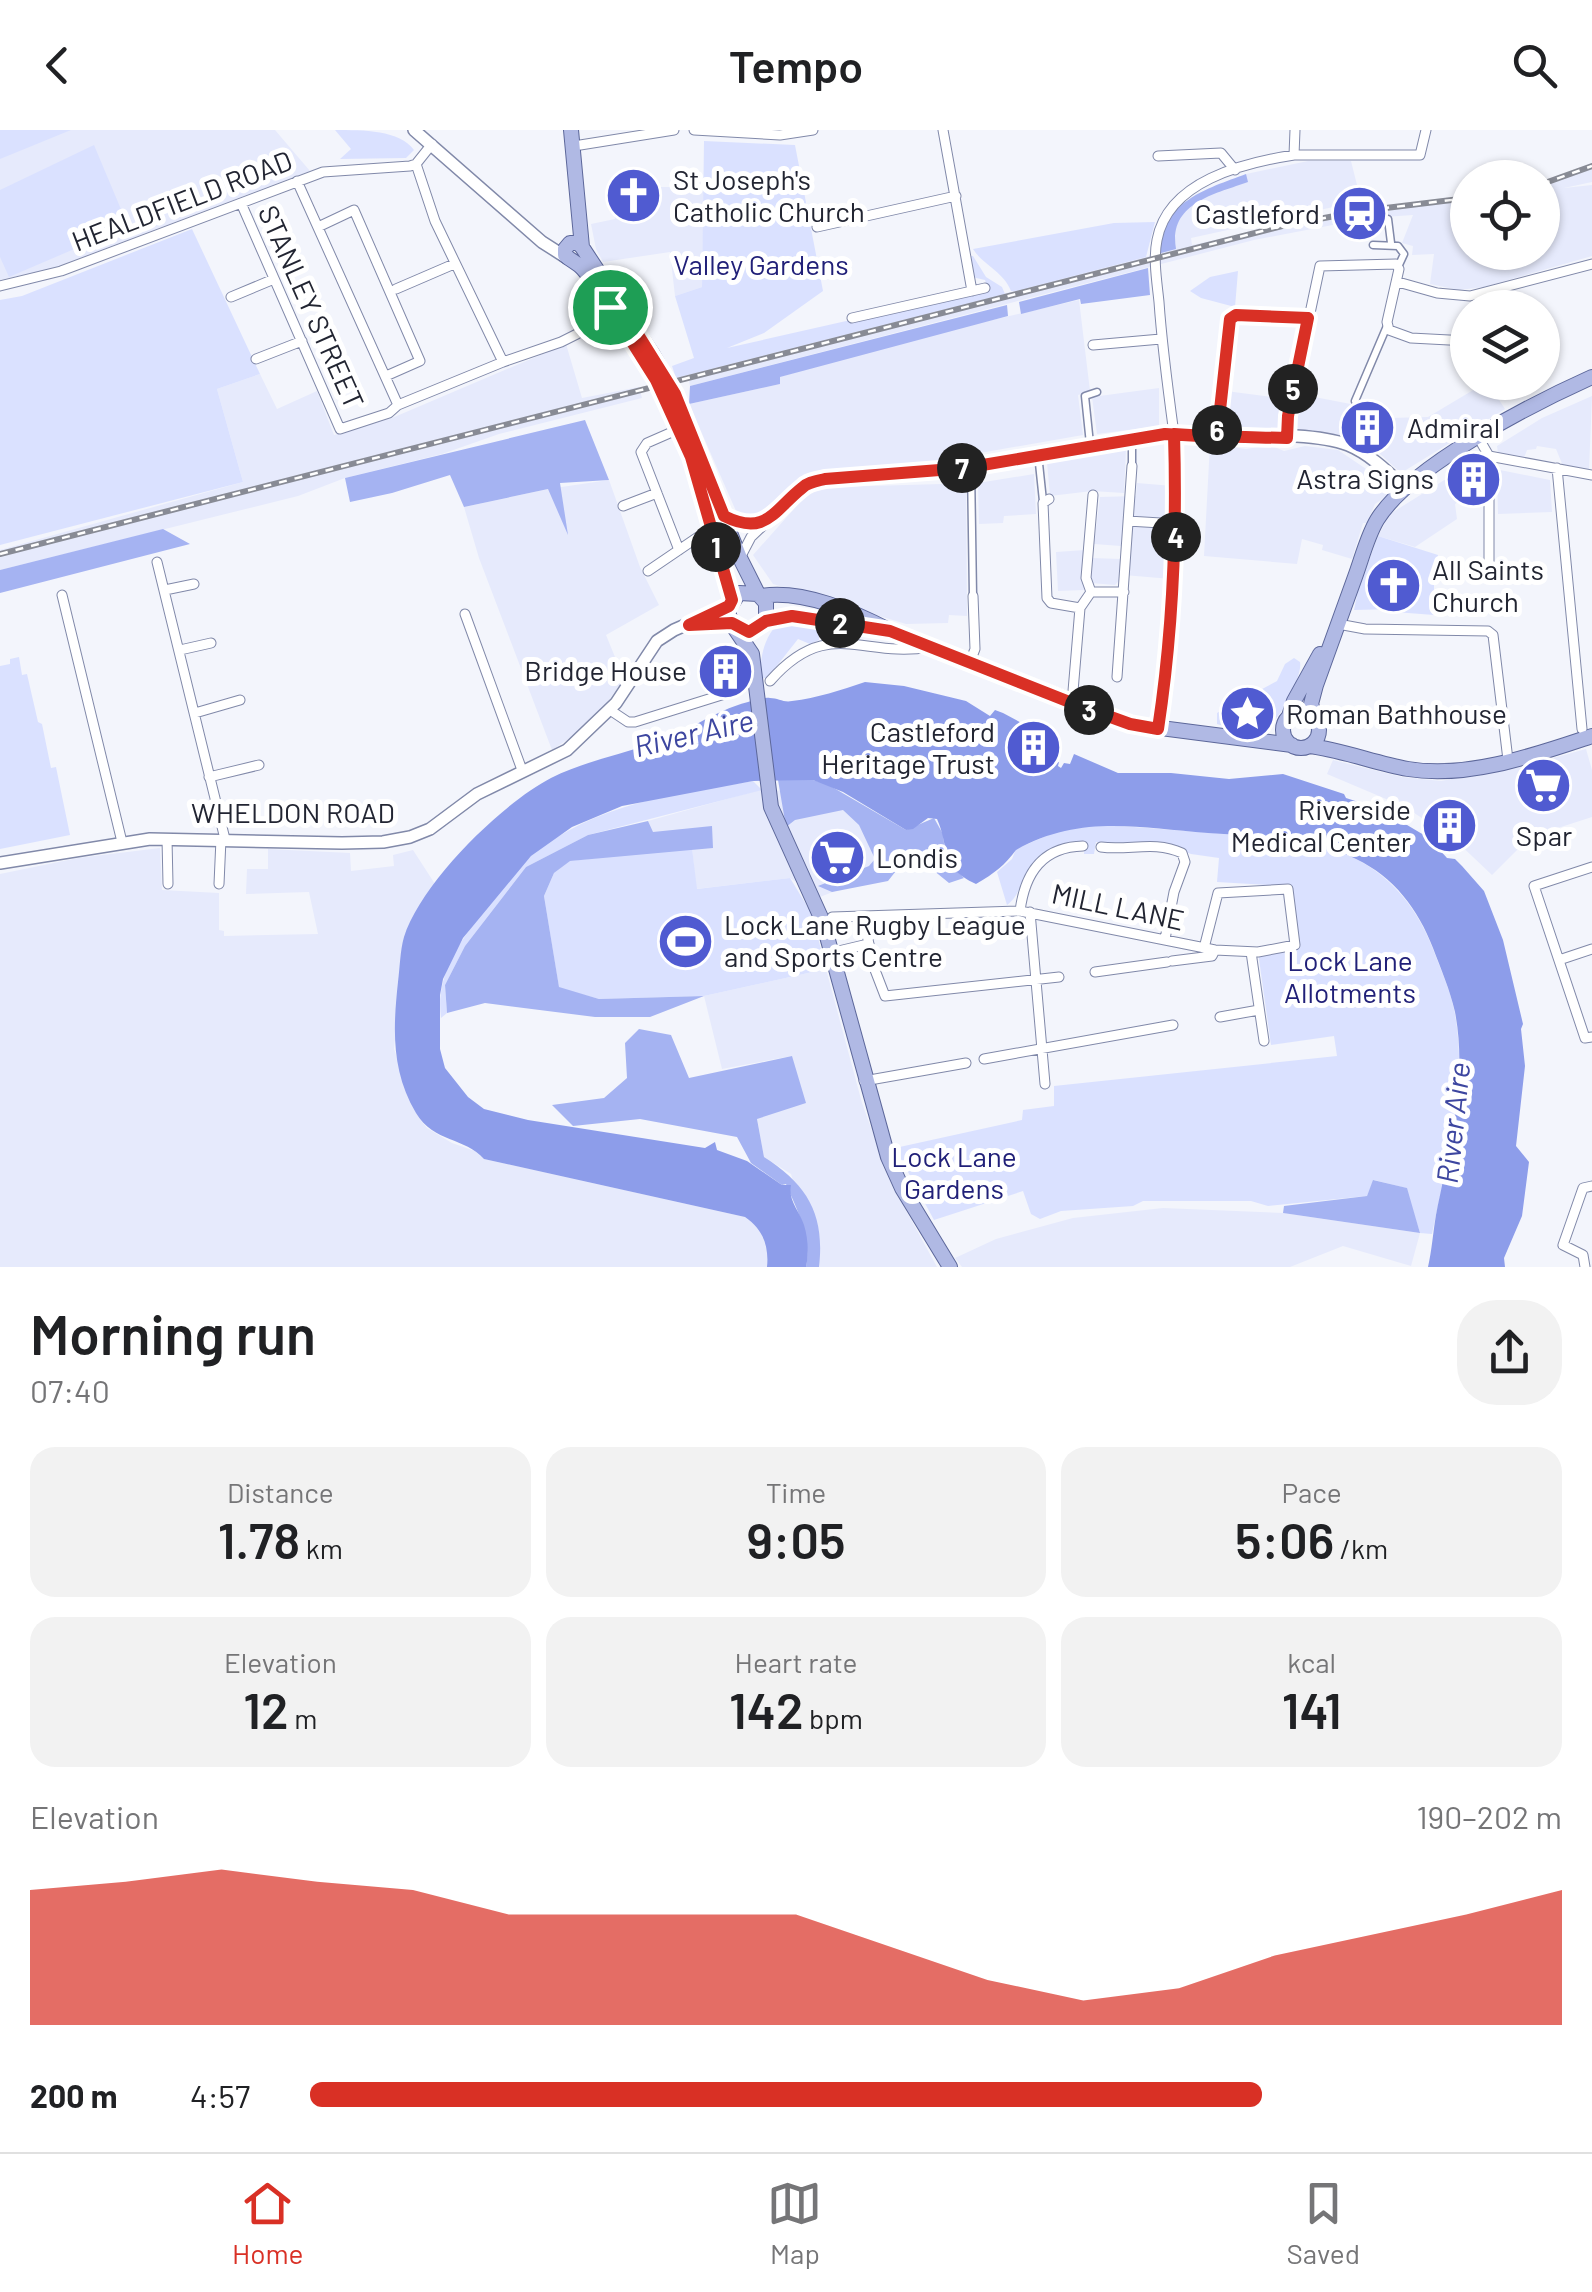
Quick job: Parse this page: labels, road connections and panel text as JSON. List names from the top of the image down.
{
  "streets": {
    "street": [
      "HEALDFIELD ROAD",
      "STANLEY STREET",
      "WHELDON ROAD",
      "MILL LANE"
    ]
  },
  "crossings": [
    ["HEALDFIELD ROAD", "STANLEY STREET"]
  ],
  "water": ["River Aire"],
  "parks": ["Valley Gardens", "Lock Lane Allotments", "Lock Lane Gardens"],
  "places": {
    "church": ["St Joseph's Catholic Church", "All Saints Church"],
    "station": ["Castleford"],
    "building": [
      "Admiral",
      "Astra Signs",
      "Bridge House",
      "Castleford Heritage Trust",
      "Riverside Medical Center"
    ],
    "place": ["Roman Bathhouse"],
    "supermarket": ["Spar", "Londis"],
    "sports": ["Lock Lane Rugby League and Sports Centre"]
  },
  "page": {
    "header": "Tempo",
    "pins": [
      "5",
      "6",
      "7",
      "4",
      "1",
      "2",
      "3"
    ],
    "heading": ["Morning run", "07:40"],
    "stats": [
      ["Distance", "1.78 km"],
      ["Time", "9:05"],
      ["Pace", "5:06 /km"],
      ["Elevation", "12 m"],
      ["Heart rate", "142 bpm"],
      ["kcal", "141"]
    ],
    "chart": ["Elevation", "190–202 m"],
    "list": [
      {
        "name": "200 m",
        "note": "4:57"
      }
    ],
    "tabs": ["Home", "Map", "Saved"]
  }
}
